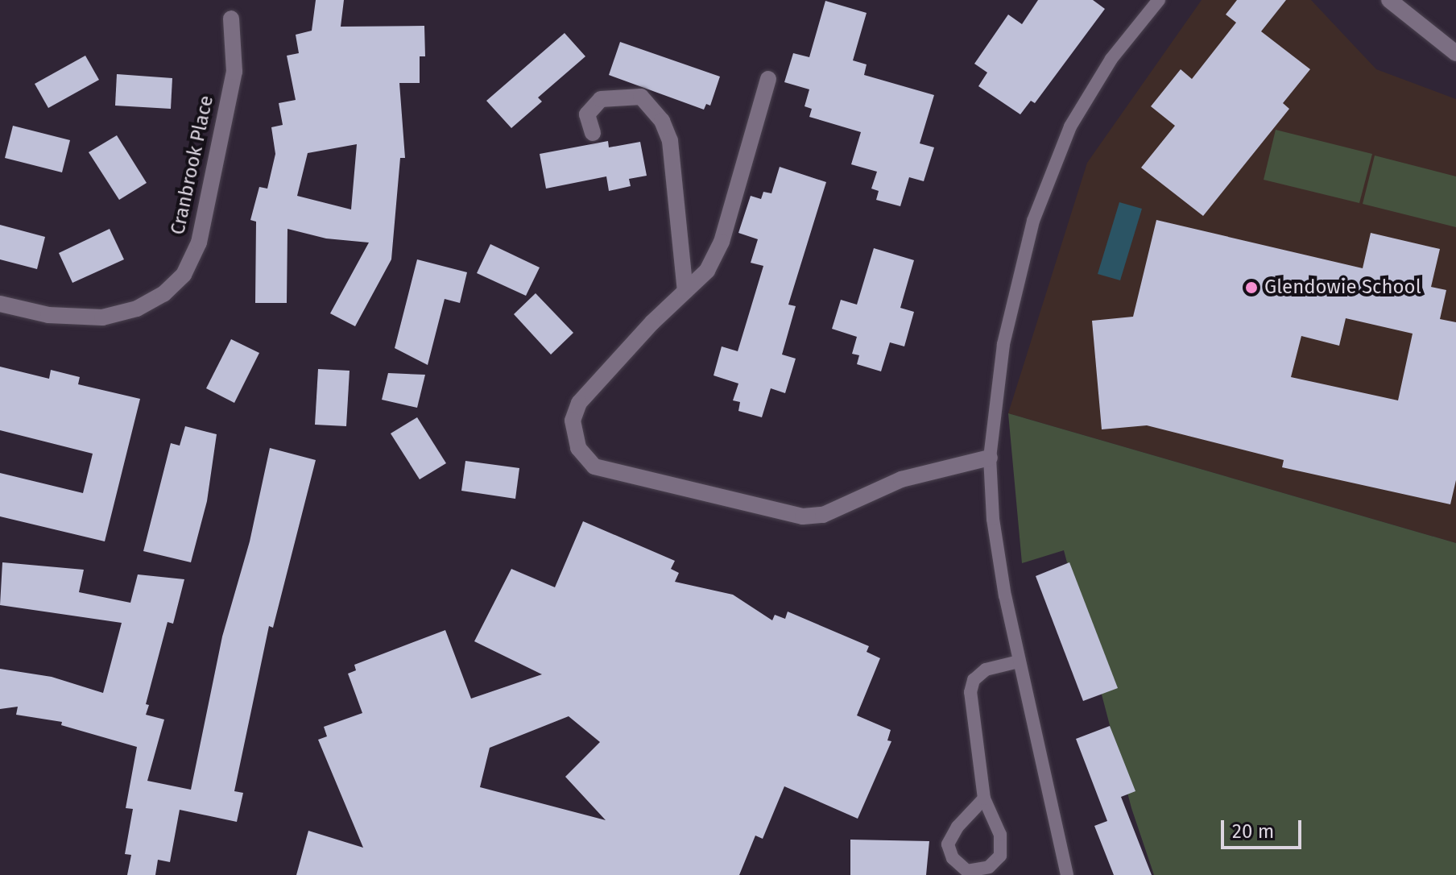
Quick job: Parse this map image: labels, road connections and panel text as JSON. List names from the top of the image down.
{
  "streets": {
    "street": ["Cranbrook Place"]
  },
  "places": ["Glendowie School"],
  "scale_bar": "20 m"
}
